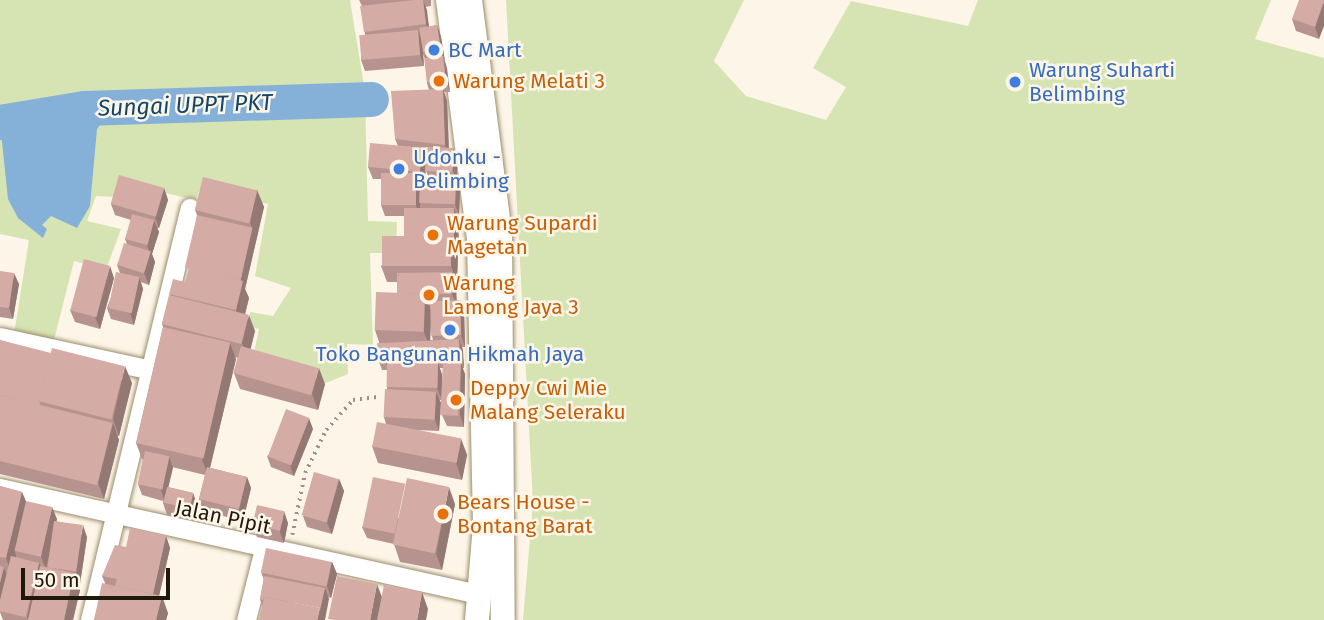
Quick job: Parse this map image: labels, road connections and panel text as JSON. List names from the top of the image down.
{
  "streets": {
    "street": ["Jalan Pipit"]
  },
  "water": ["Sungai UPPT PKT"],
  "places": [
    "BC Mart",
    "Warung Melati 3",
    "Warung Suharti Belimbing",
    "Udonku - Belimbing",
    "Warung Supardi Magetan",
    "Warung Lamong Jaya 3",
    "Toko Bangunan Hikmah Jaya",
    "Deppy Cwi Mie Malang Seleraku",
    "Bears House - Bontang Barat"
  ],
  "scale_bar": "50 m"
}
